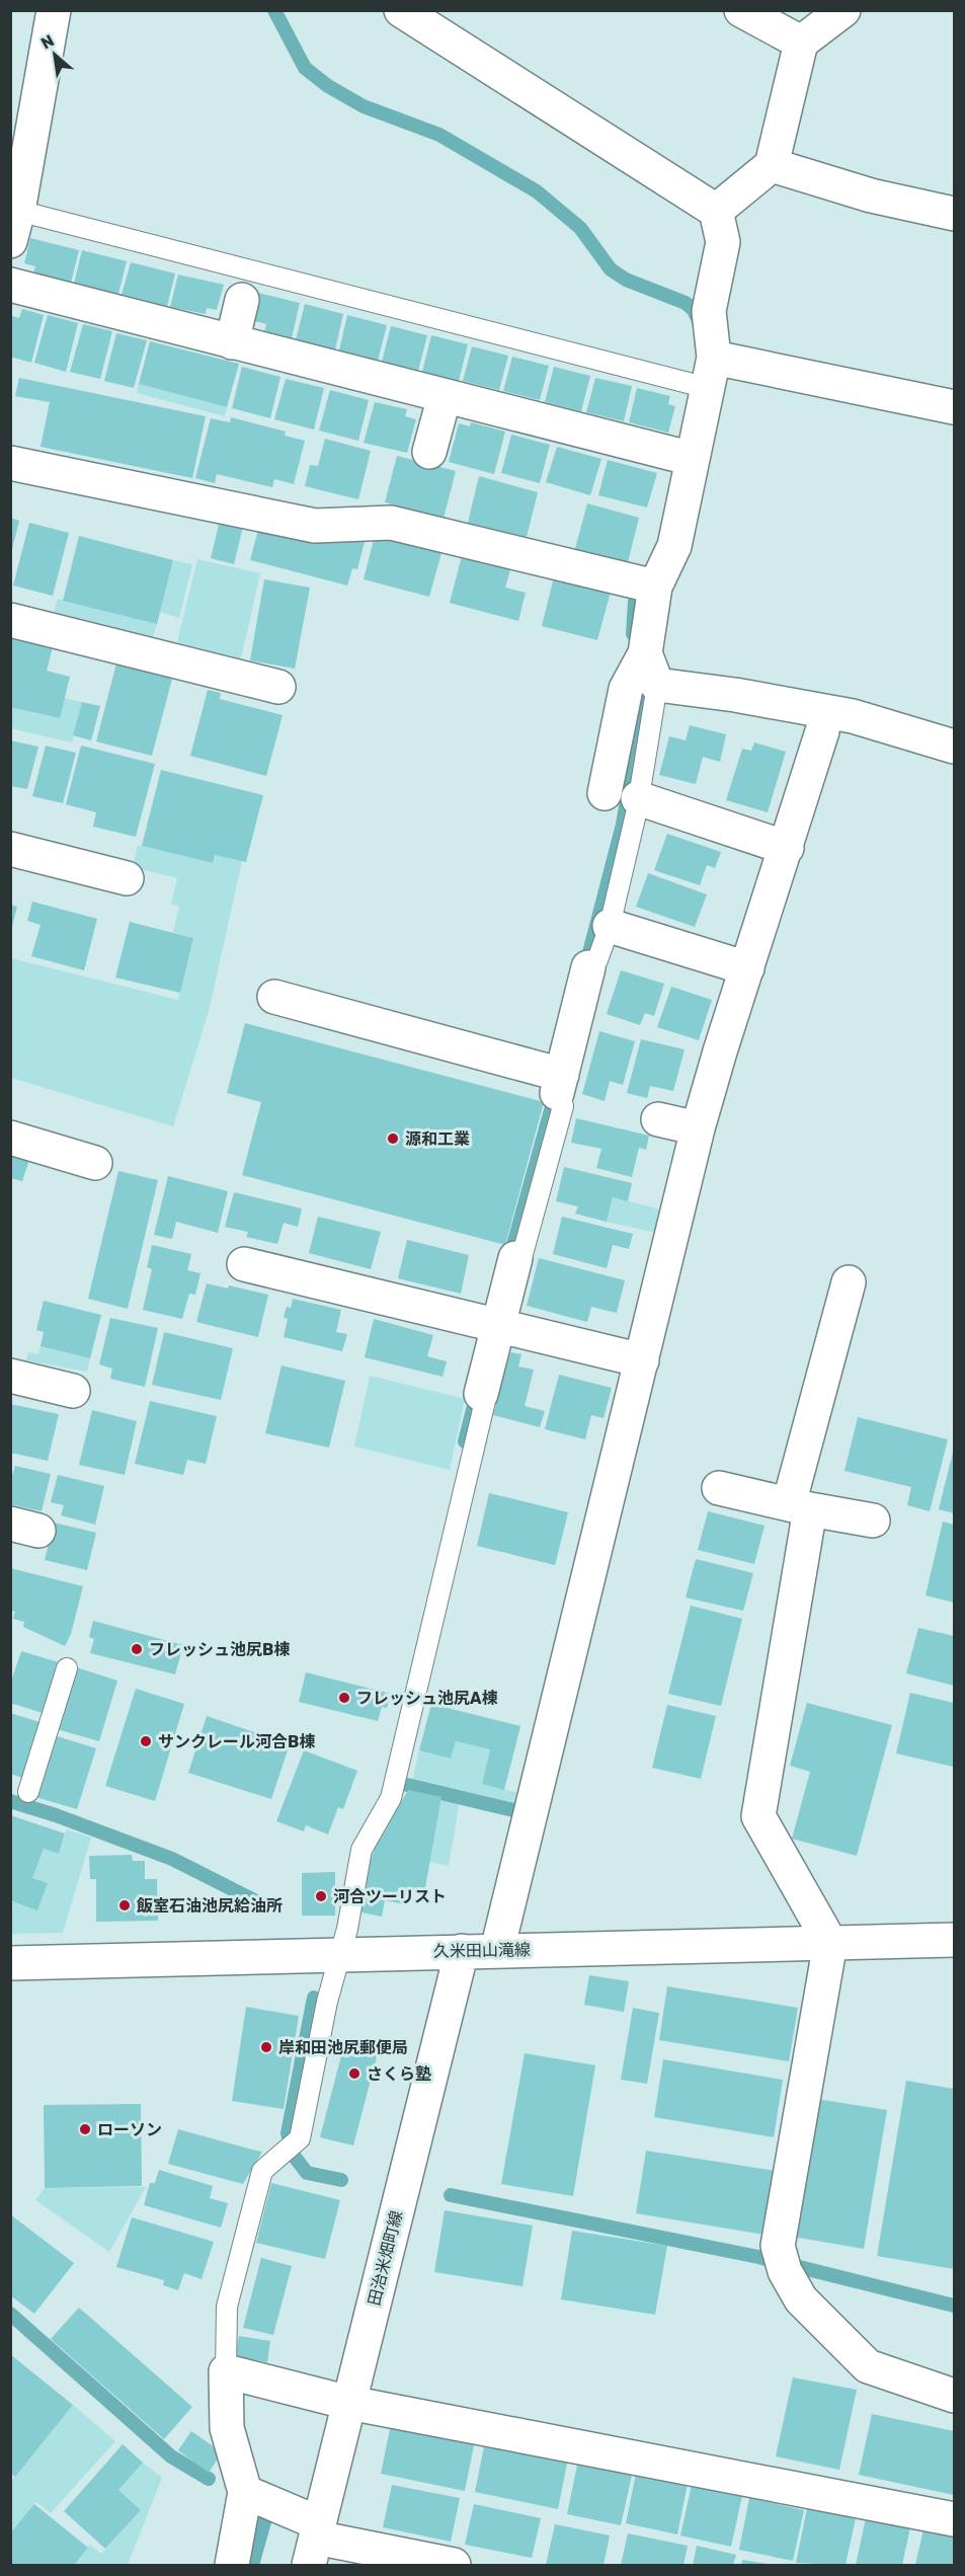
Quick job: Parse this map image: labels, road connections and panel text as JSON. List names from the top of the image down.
{
  "streets": {
    "street": ["久米田山滝線", "田治米畑町線"]
  },
  "crossings": [
    ["久米田山滝線", "田治米畑町線"]
  ],
  "places": [
    "源和工業",
    "フレッシュ池尻B棟",
    "フレッシュ池尻A棟",
    "サンクレール河合B棟",
    "河合ツーリスト",
    "飯室石油池尻給油所",
    "岸和田池尻郵便局",
    "さくら塾",
    "ローソン"
  ],
  "north": "top left"
}
